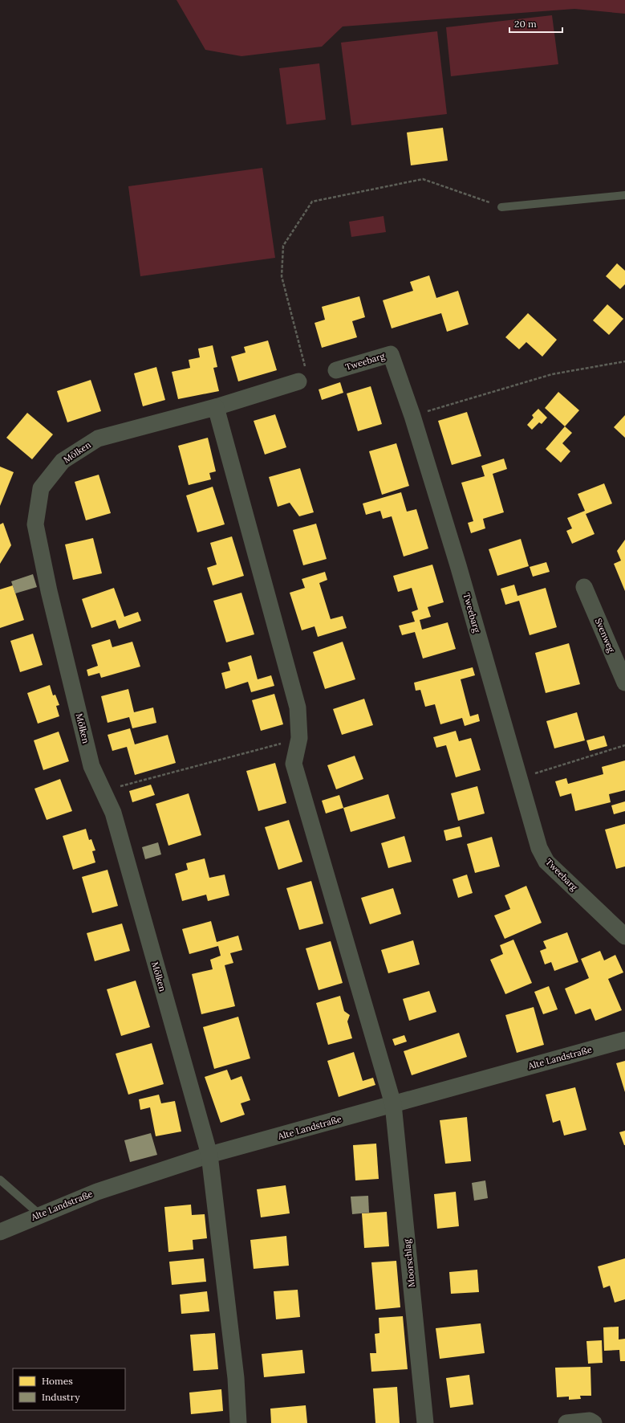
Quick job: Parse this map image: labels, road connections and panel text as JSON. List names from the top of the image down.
{
  "streets": {
    "street": [
      "Tweebarg",
      "Mölken",
      "Svenweg",
      "Alte Landstraße",
      "Moorschlag"
    ]
  },
  "crossings": [
    ["Mölken", "Alte Landstraße"],
    ["Alte Landstraße", "Moorschlag"]
  ],
  "legend": ["Homes", "Industry"],
  "scale_bar": "20 m"
}
